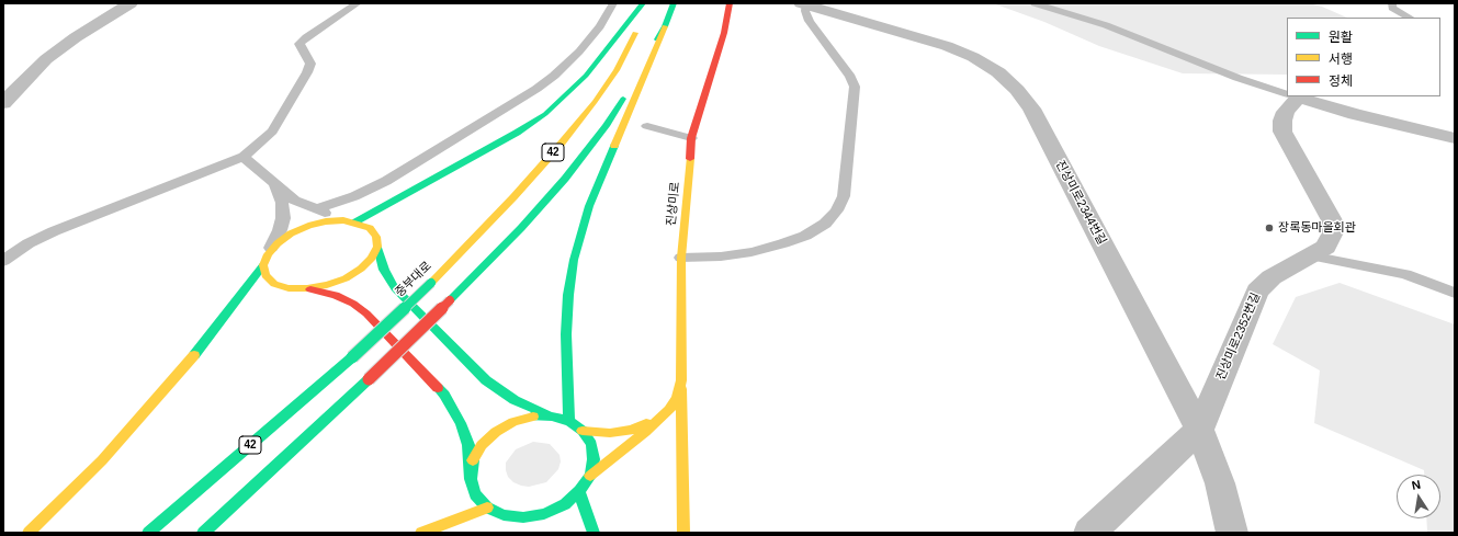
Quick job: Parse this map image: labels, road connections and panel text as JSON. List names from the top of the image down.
{
  "streets": {
    "main road": ["42", "진상미로", "중부대로"],
    "street": ["진상미로2344번길", "진상미로2352번길"]
  },
  "crossings": [
    ["진상미로2344번길", "진상미로2352번길"]
  ],
  "places": ["장록동마을회관"],
  "legend": ["원활", "서행", "정체"],
  "north": "top"
}
